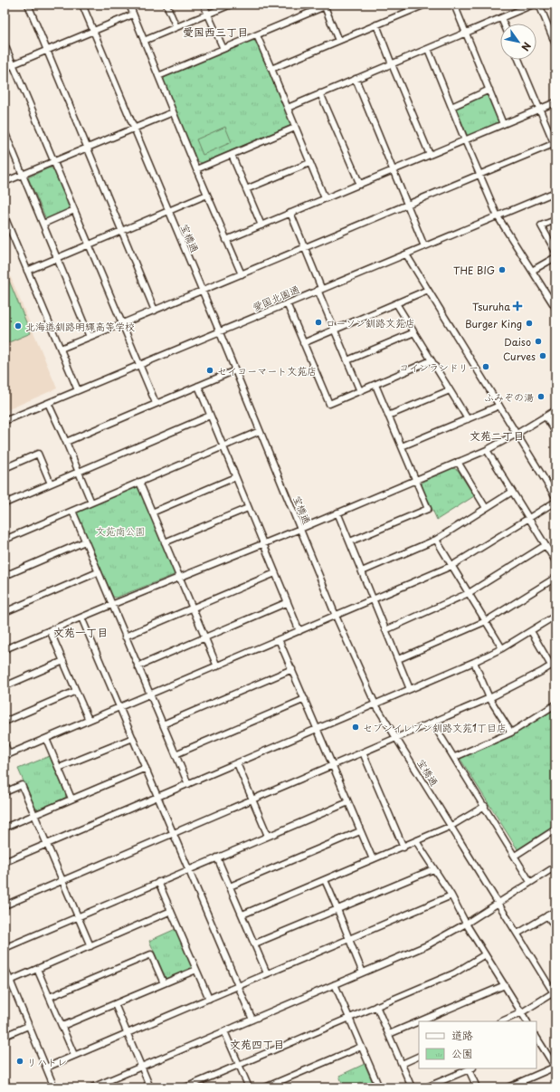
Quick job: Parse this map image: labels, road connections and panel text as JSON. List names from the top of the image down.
{
  "streets": {
    "street": ["宝橋通", "愛国北園通"]
  },
  "crossings": [
    ["宝橋通", "愛国北園通"]
  ],
  "districts": [
    "愛国西三丁目",
    "文苑二丁目",
    "文苑一丁目",
    "文苑四丁目"
  ],
  "parks": ["文苑南公園"],
  "places": {
    "other": [
      "THE BIG",
      "ローソン釧路文苑店",
      "Burger King",
      "北海道釧路明輝高等学校",
      "Daiso",
      "Curves",
      "コインランドリー",
      "セイコーマート文苑店",
      "ふみぞの湯",
      "セブンイレブン釧路文苑1丁目店",
      "リハトレ"
    ],
    "health": ["Tsuruha"]
  },
  "legend": ["道路", "公園"],
  "north": "bottom right"
}
